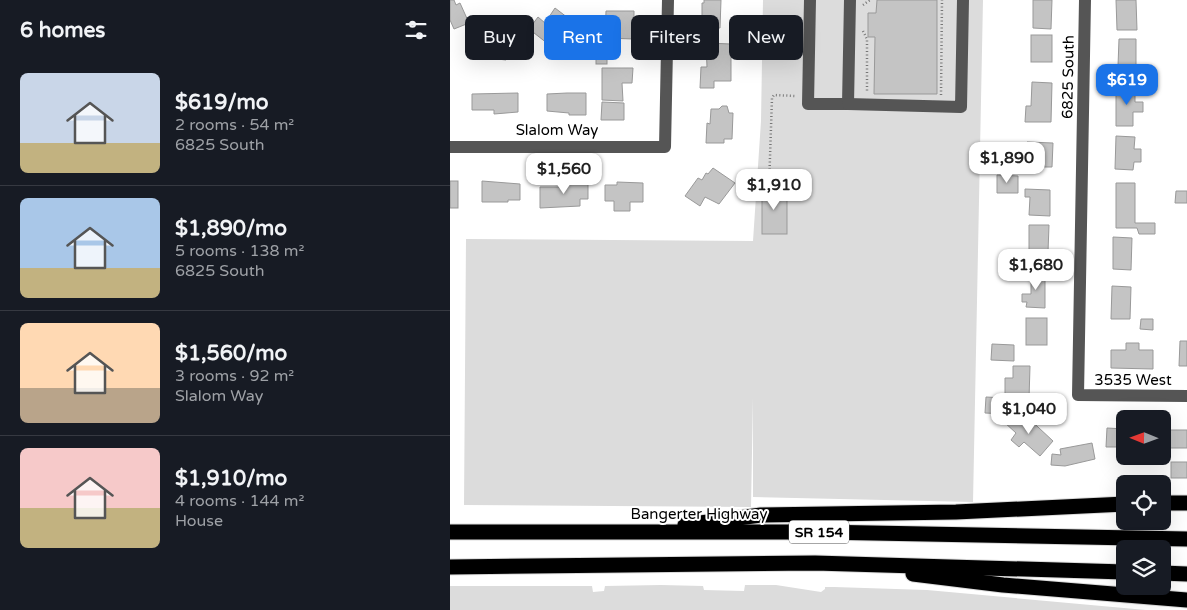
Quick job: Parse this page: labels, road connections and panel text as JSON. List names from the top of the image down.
{
  "streets": {
    "highway": ["Bangerter Highway", "SR 154"],
    "street": ["6825 South", "Slalom Way", "3535 West"]
  },
  "crossings": [
    ["6825 South", "3535 West"]
  ],
  "north": "left",
  "page": {
    "heading": "6 homes",
    "chip": [
      "Buy",
      "Rent",
      "Filters",
      "New"
    ],
    "list": [
      {
        "name": "$619/mo",
        "note": "2 rooms · 54 m² · 6825 South"
      },
      {
        "name": "$1,890/mo",
        "note": "5 rooms · 138 m² · 6825 South"
      },
      {
        "name": "$1,560/mo",
        "note": "3 rooms · 92 m² · Slalom Way"
      },
      {
        "name": "$1,910/mo",
        "note": "4 rooms · 144 m² · House"
      }
    ],
    "price": [
      "$619",
      "$1,890",
      "$1,560",
      "$1,910",
      "$1,680",
      "$1,040"
    ]
  }
}
